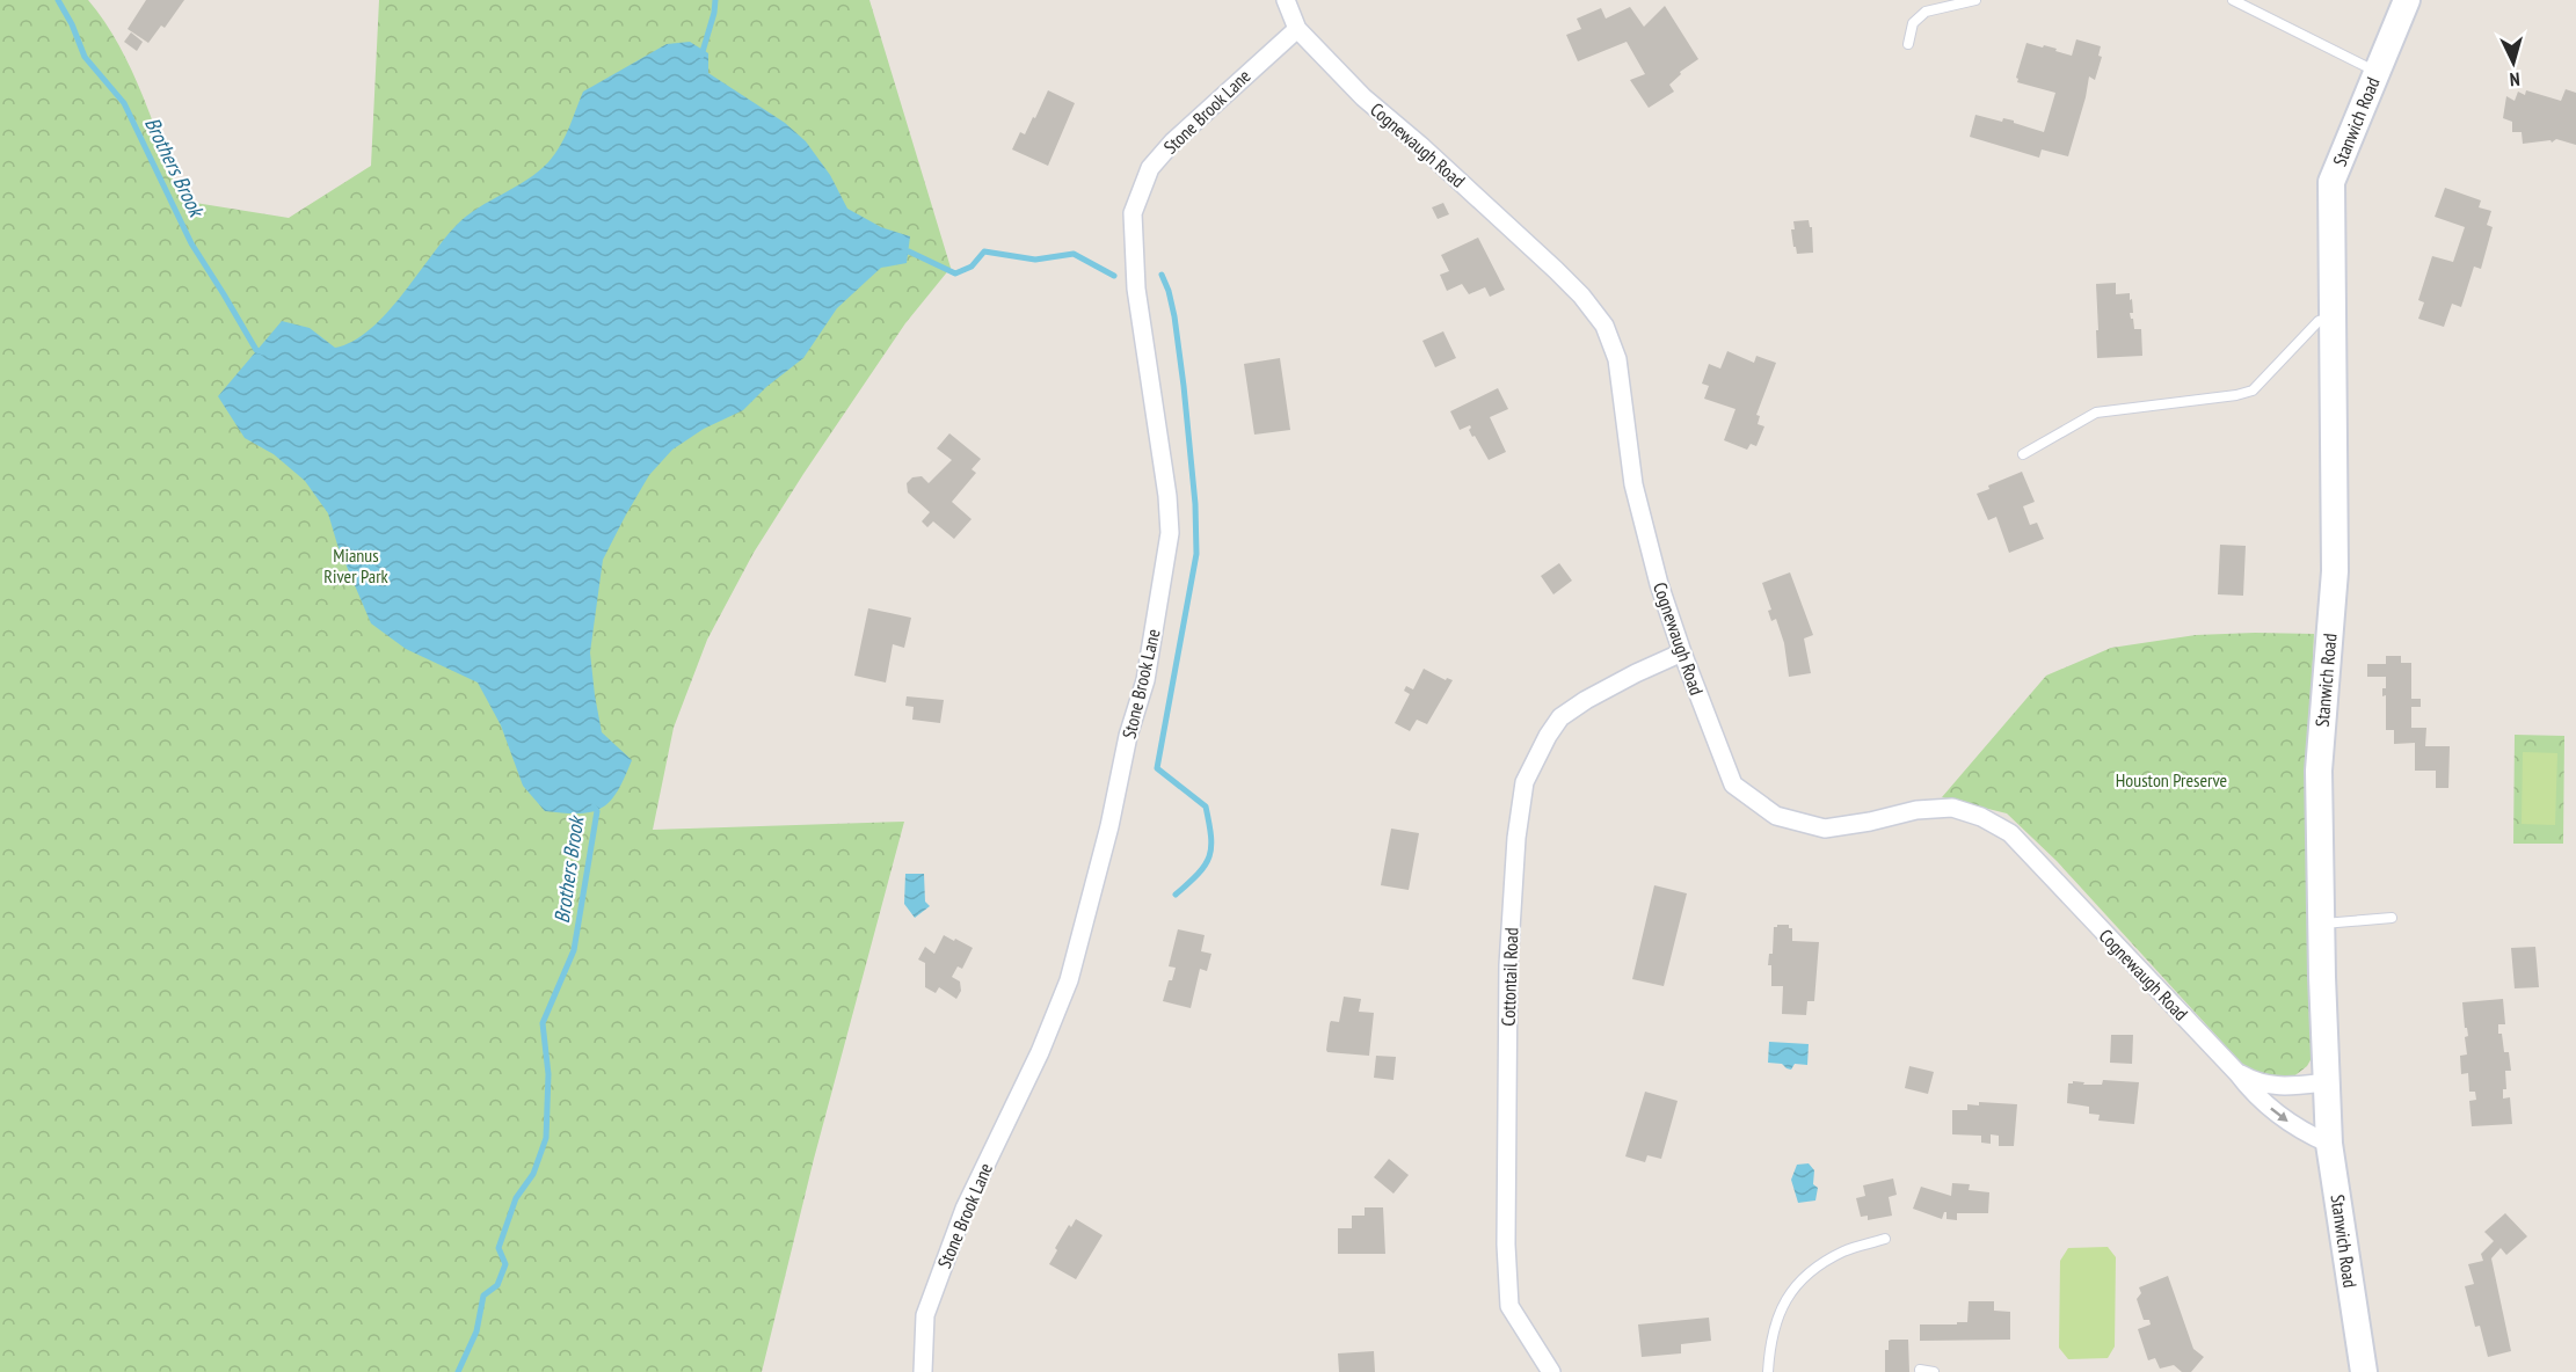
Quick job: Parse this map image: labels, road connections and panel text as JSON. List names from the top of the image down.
{
  "streets": {
    "street": [
      "Stone Brook Lane",
      "Stanwich Road",
      "Cognewaugh Road",
      "Cottontail Road"
    ]
  },
  "crossings": [
    ["Stone Brook Lane", "Cognewaugh Road"],
    ["Stanwich Road", "Cognewaugh Road"],
    ["Cognewaugh Road", "Cottontail Road"]
  ],
  "water": ["Brothers Brook"],
  "parks": ["Mianus River Park", "Houston Preserve"],
  "north": "bottom"
}
